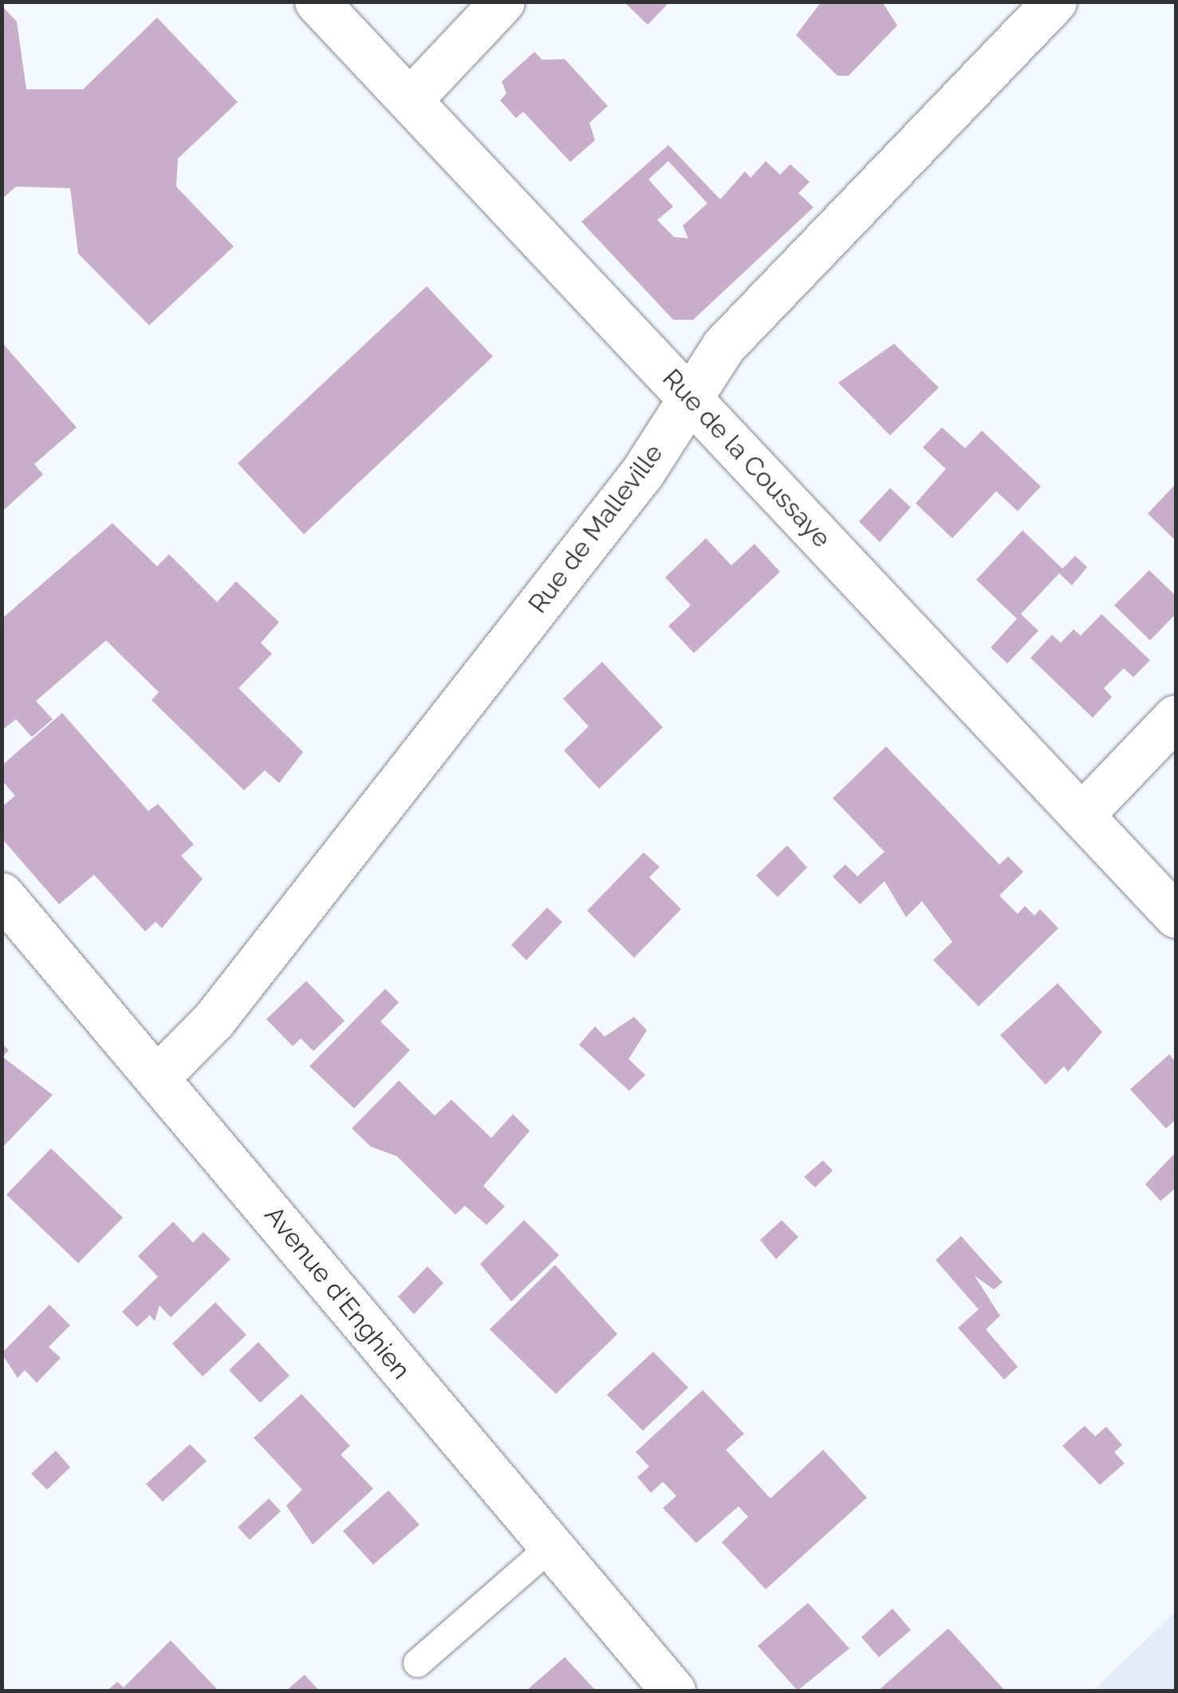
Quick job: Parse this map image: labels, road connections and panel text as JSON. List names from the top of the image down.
{
  "streets": {
    "street": ["Rue de la Coussaye", "Rue de Malleville", "Avenue d'Enghien"]
  },
  "crossings": [
    ["Rue de la Coussaye", "Rue de Malleville"],
    ["Rue de Malleville", "Avenue d'Enghien"]
  ]
}
